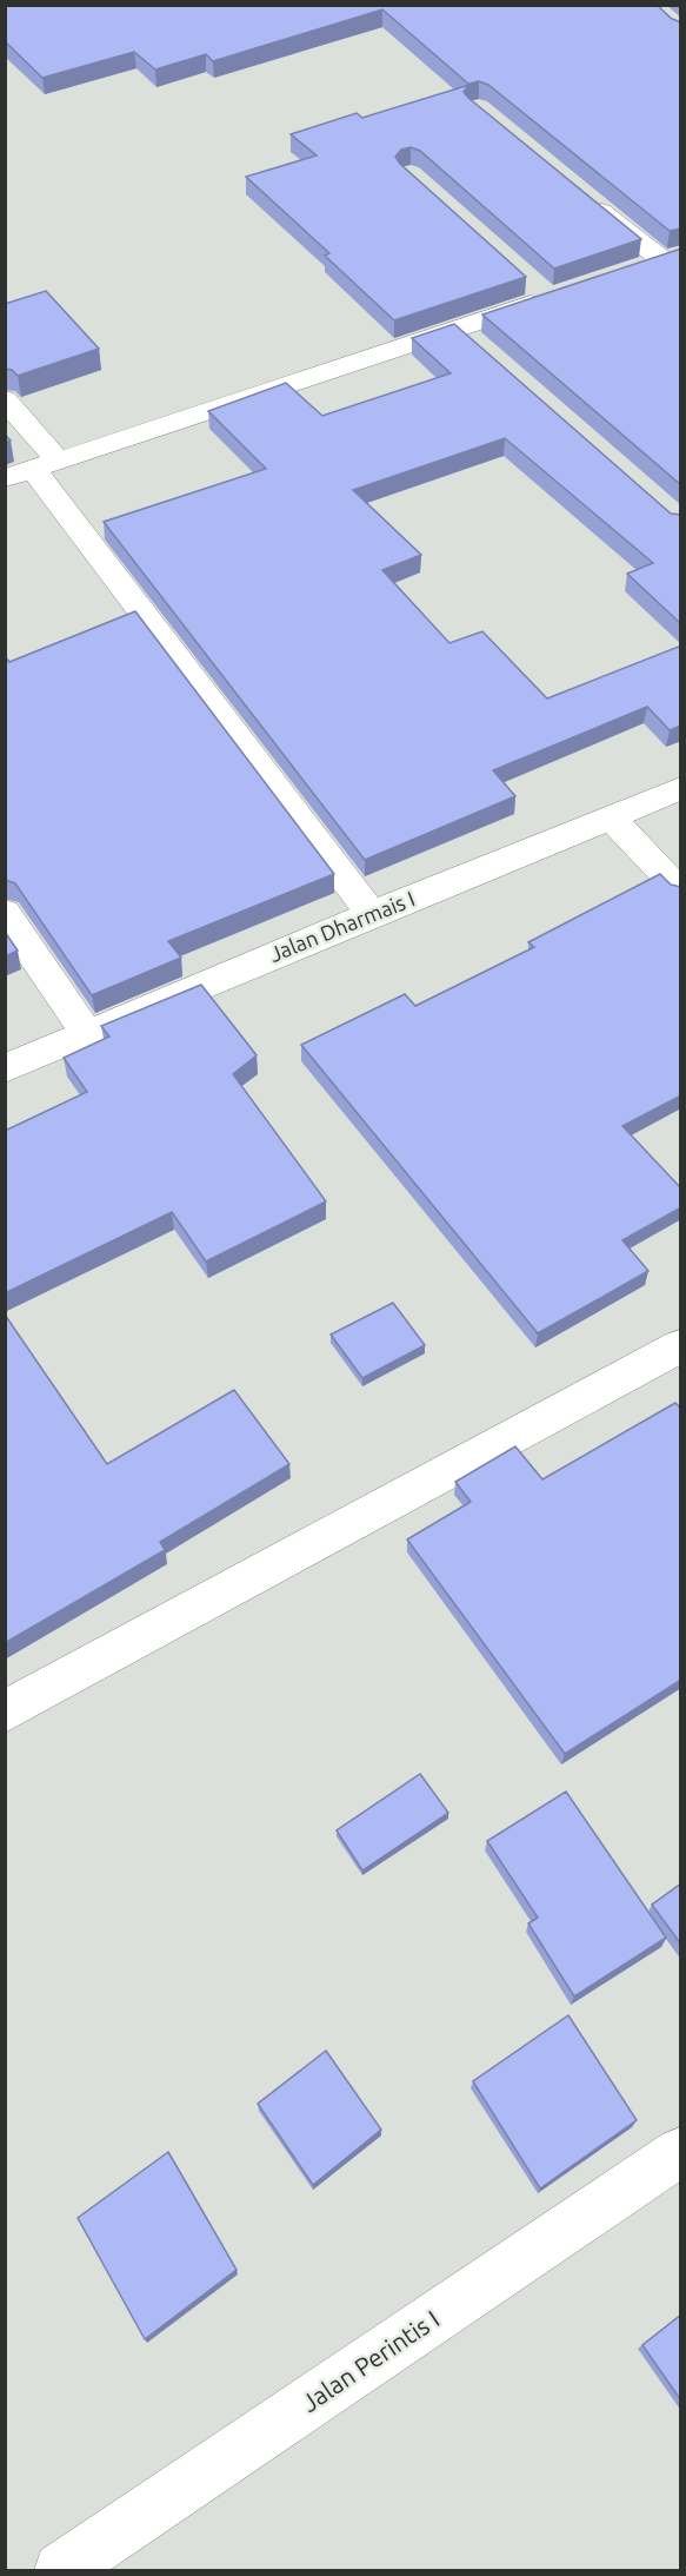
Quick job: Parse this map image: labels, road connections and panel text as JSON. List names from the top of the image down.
{
  "streets": {
    "street": ["Jalan Dharmais I", "Jalan Perintis I"]
  }
}
